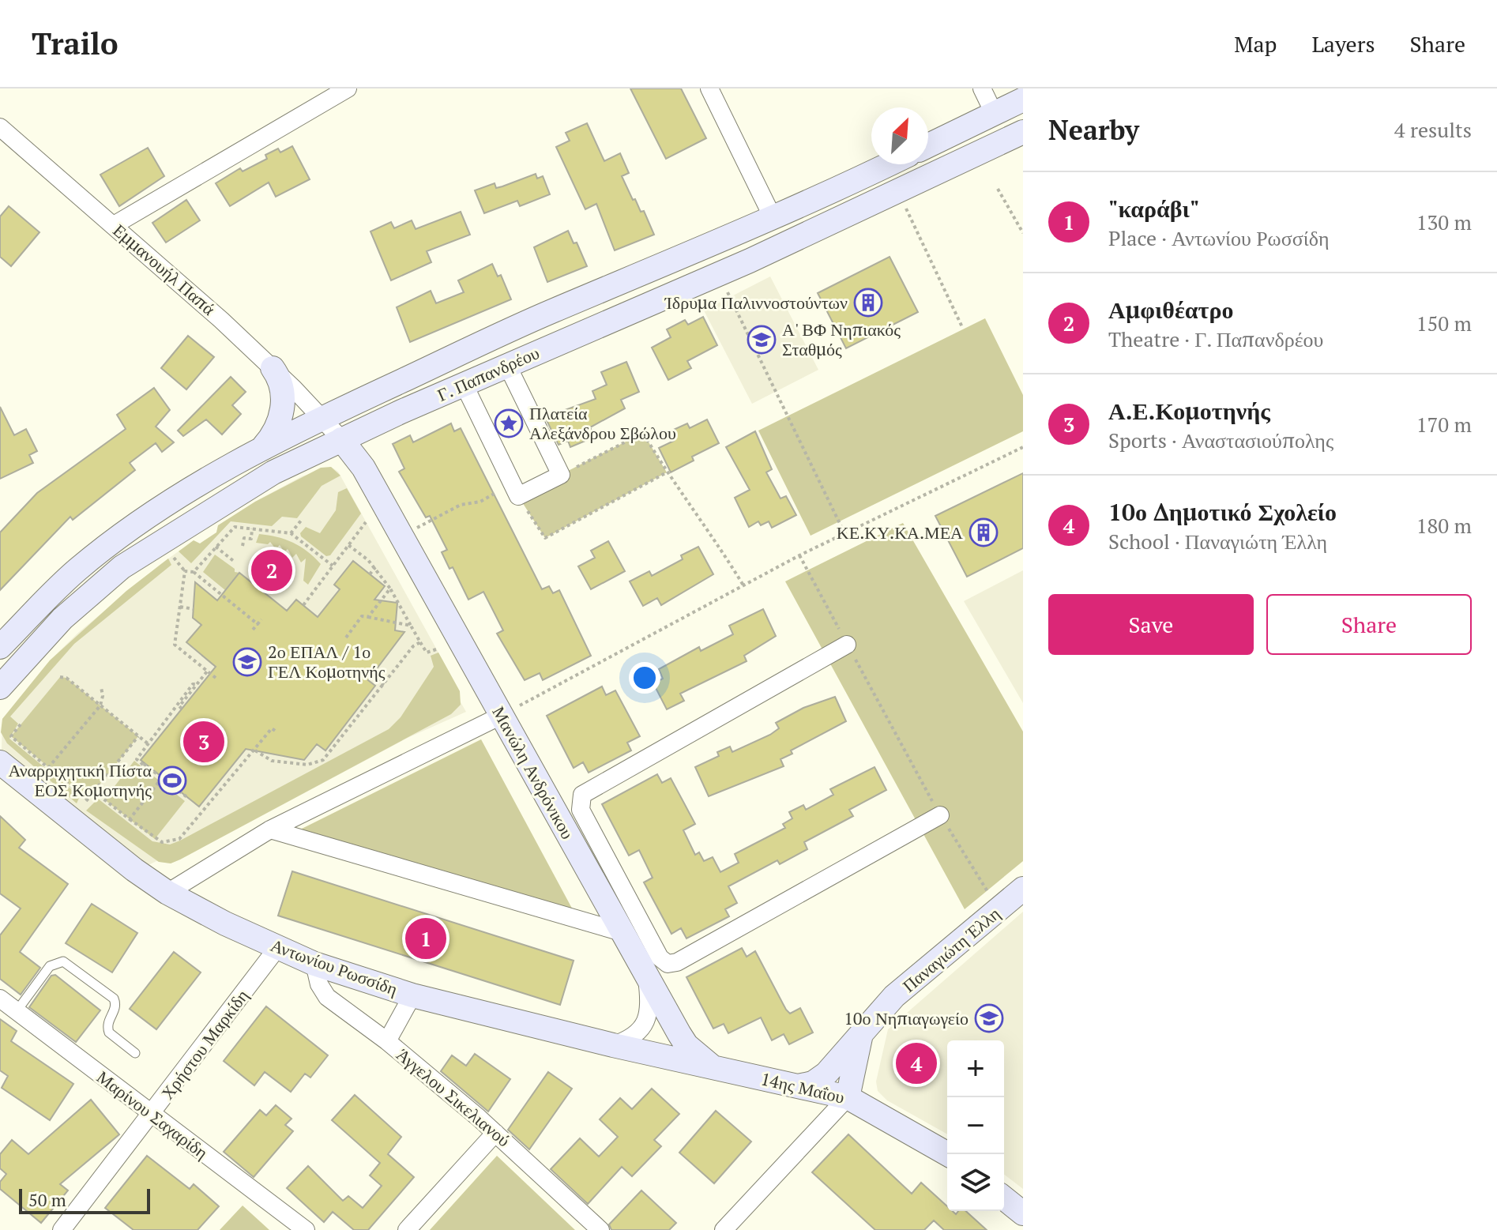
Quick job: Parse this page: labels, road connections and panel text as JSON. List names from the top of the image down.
{
  "streets": {
    "main road": [
      "Γ. Παπανδρέου",
      "Μανώλη Ανδρόνικου",
      "Παναγιώτη Έλλη",
      "Αντωνίου Ρωσσίδη",
      "14ης Μαΐου"
    ],
    "street": [
      "Εμμανουήλ Παπά",
      "Χρήστου Μαρκίδη",
      "Άγγελου Σικελιανού",
      "Μαρίνου Σαχαρίδη"
    ]
  },
  "crossings": [
    ["Εμμανουήλ Παπά", "Γ. Παπανδρέου"],
    ["Εμμανουήλ Παπά", "Μανώλη Ανδρόνικου"],
    ["Γ. Παπανδρέου", "Μανώλη Ανδρόνικου"],
    ["Μανώλη Ανδρόνικου", "Αντωνίου Ρωσσίδη"],
    ["Μανώλη Ανδρόνικου", "14ης Μαΐου"],
    ["Παναγιώτη Έλλη", "14ης Μαΐου"],
    ["Αντωνίου Ρωσσίδη", "Χρήστου Μαρκίδη"],
    ["Αντωνίου Ρωσσίδη", "14ης Μαΐου"],
    ["Αντωνίου Ρωσσίδη", "Άγγελου Σικελιανού"],
    ["Χρήστου Μαρκίδη", "Μαρίνου Σαχαρίδη"]
  ],
  "places": {
    "building": ["Ίδρυμα Παλιννοστούντων", "ΚΕ.ΚΥ.ΚΑ.ΜΕΑ"],
    "school or university": ["Α' ΒΦ Νηπιακός Σταθμός", "2ο ΕΠΑΛ / 1ο ΓΕΛ Κομοτηνής", "10ο Νηπιαγωγείο"],
    "place": ["Πλατεία Αλεξάνδρου Σβώλου"],
    "sports": ["Αναρριχητική Πίστα ΕΟΣ Κομοτηνής"]
  },
  "scale_bar": "50 m",
  "north": "top right",
  "page": {
    "header": "Trailo",
    "nav": ["Map", "Layers", "Share"],
    "heading": ["Nearby", "4 results"],
    "list": [
      {
        "mark": "1",
        "name": "\"καράβι\"",
        "note": "Place · Αντωνίου Ρωσσίδη",
        "value": "130 m"
      },
      {
        "mark": "2",
        "name": "Αμφιθέατρο",
        "note": "Theatre · Γ. Παπανδρέου",
        "value": "150 m"
      },
      {
        "mark": "3",
        "name": "Α.Ε.Κομοτηνής",
        "note": "Sports · Αναστασιούπολης",
        "value": "170 m"
      },
      {
        "mark": "4",
        "name": "10ο Δημοτικό Σχολείο",
        "note": "School · Παναγιώτη Έλλη",
        "value": "180 m"
      }
    ],
    "pins": [
      "2",
      "3",
      "1",
      "4"
    ],
    "buttons": ["Save", "Share"],
    "map_buttons": ["+", "−"],
    "scale": "50 m"
  }
}
